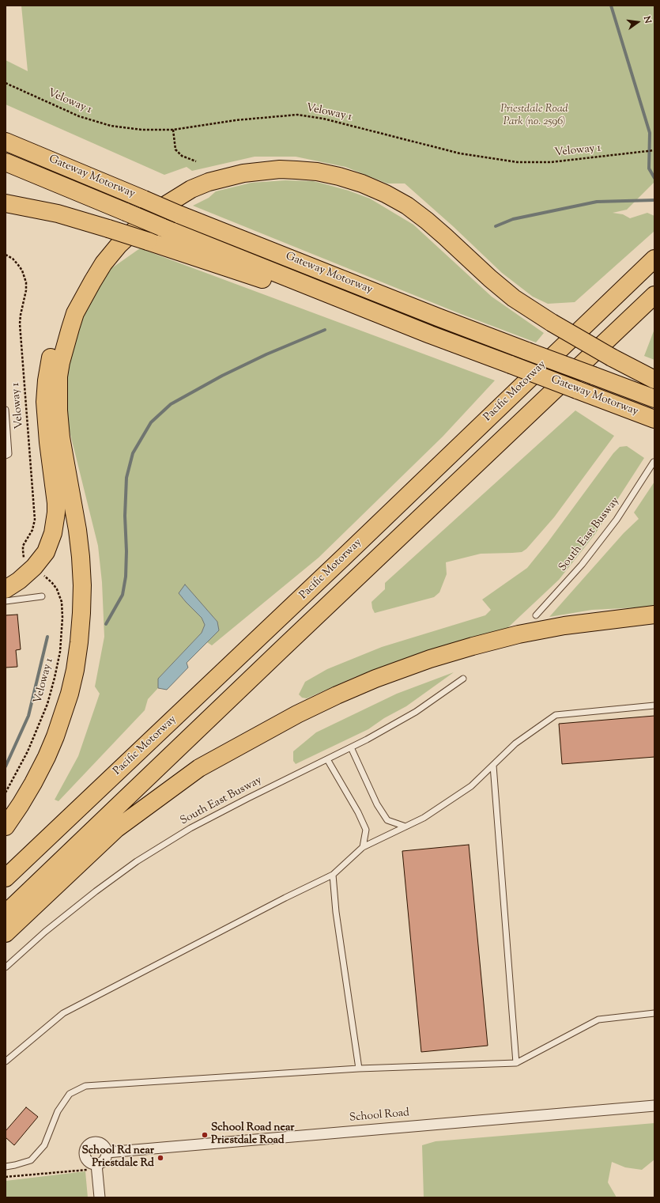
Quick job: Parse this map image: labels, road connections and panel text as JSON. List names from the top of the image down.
{
  "streets": {
    "highway": ["Gateway Motorway", "Pacific Motorway"],
    "street": ["School Road"],
    "lane": ["South East Busway"],
    "path": ["Veloway 1"]
  },
  "parks": ["Priestdale Road Park (no. 2596)"],
  "places": ["School Road near Priestdale Road", "School Rd near Priestdale Rd"],
  "north": "right"
}
